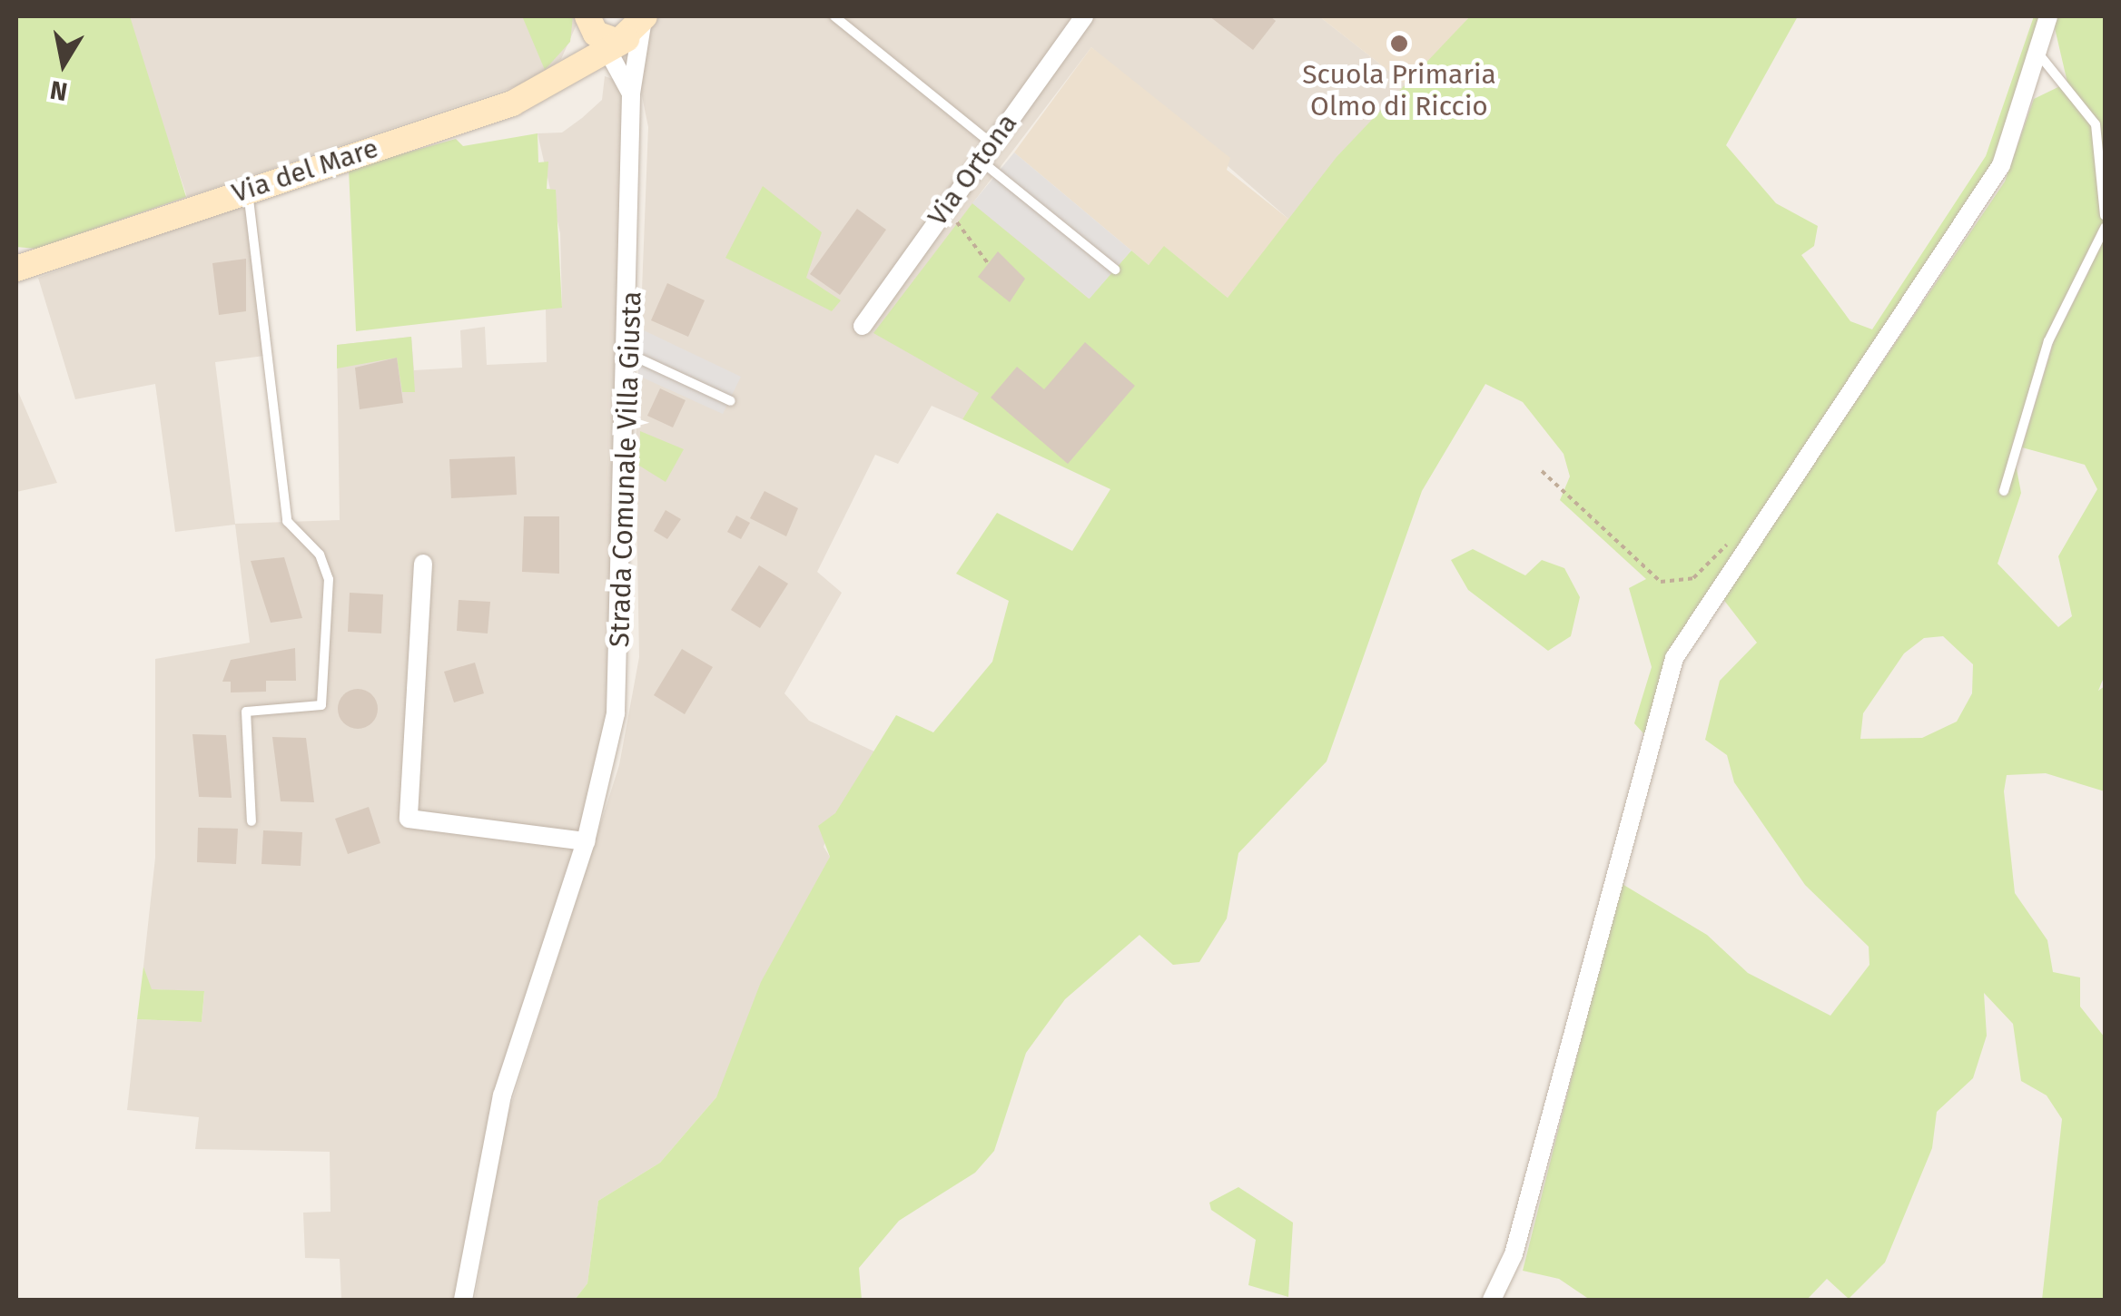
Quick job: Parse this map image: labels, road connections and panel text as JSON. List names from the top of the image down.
{
  "streets": {
    "street": ["Via Ortona", "Via del Mare", "Strada Comunale Villa Giusta"]
  },
  "crossings": [
    ["Via del Mare", "Strada Comunale Villa Giusta"]
  ],
  "places": ["Scuola Primaria Olmo di Riccio"],
  "north": "bottom"
}
